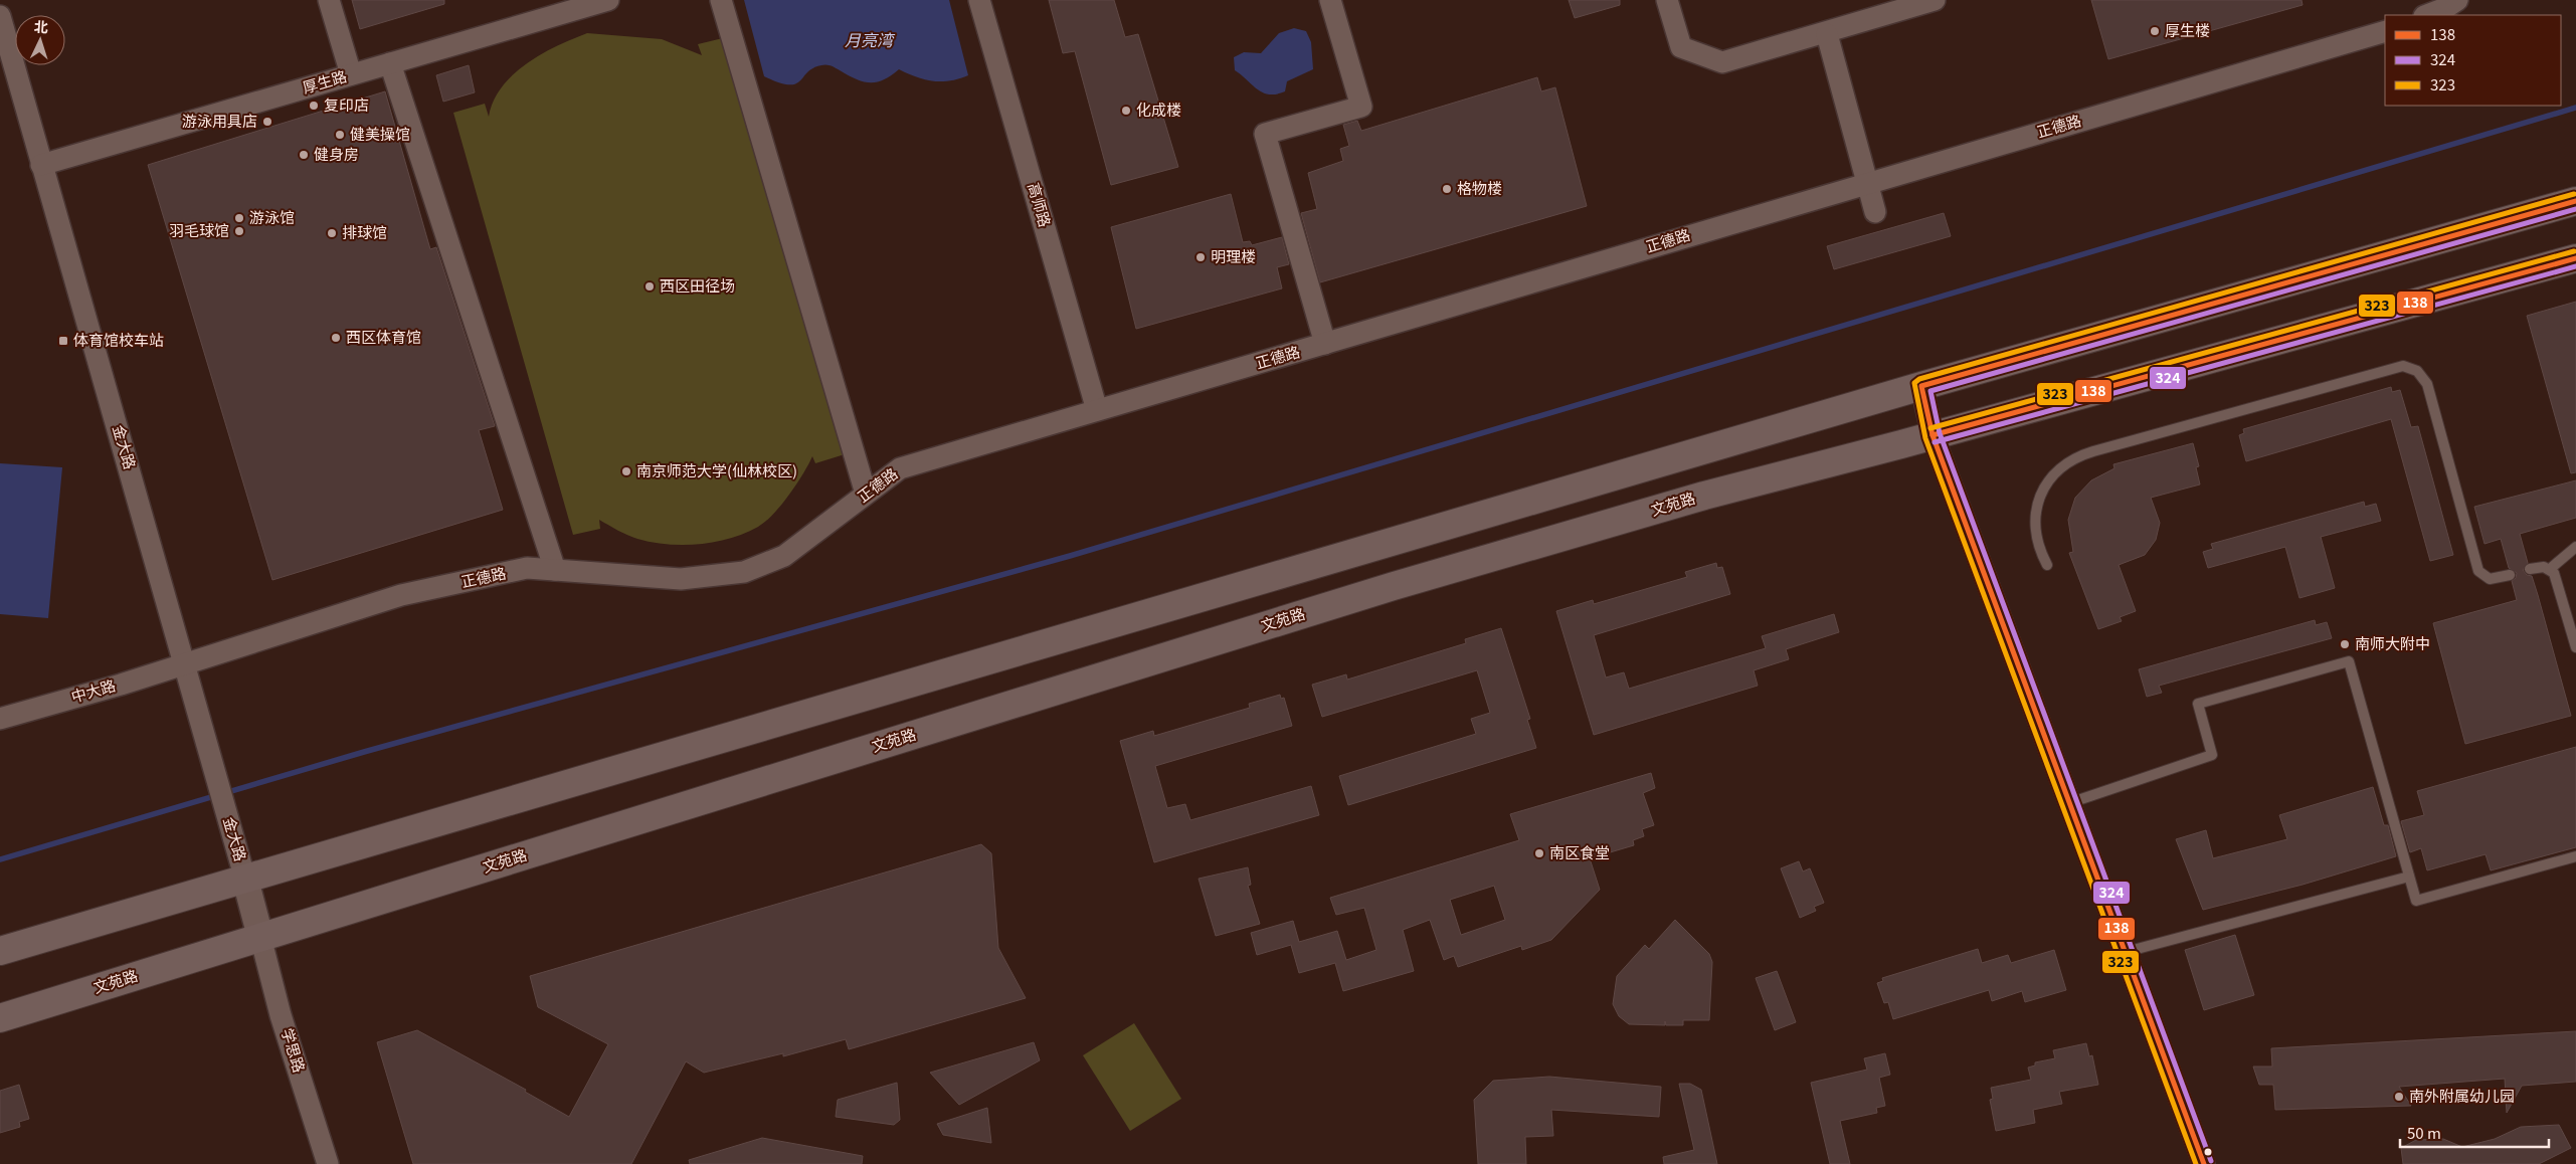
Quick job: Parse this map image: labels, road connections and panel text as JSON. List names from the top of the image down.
{
  "streets": {
    "main road": ["文苑路"],
    "street": [
      "厚生路",
      "正德路",
      "高师路",
      "金大路",
      "中大路",
      "学思路"
    ]
  },
  "crossings": [
    ["厚生路", "金大路"],
    ["正德路", "高师路"],
    ["正德路", "金大路"],
    ["正德路", "中大路"],
    ["金大路", "中大路"],
    ["文苑路", "学思路"]
  ],
  "water": ["月亮湾"],
  "places": {
    "other": [
      "厚生楼",
      "复印店",
      "化成楼",
      "游泳用具店",
      "健美操馆",
      "健身房",
      "格物楼",
      "游泳馆",
      "羽毛球馆",
      "排球馆",
      "明理楼",
      "西区田径场",
      "西区体育馆",
      "南京师范大学(仙林校区)",
      "南师大附中",
      "南区食堂",
      "南外附属幼儿园"
    ],
    "transit": ["体育馆校车站"]
  },
  "lines": ["transit line 323", "transit line 138", "transit line 324"],
  "legend": ["138", "324", "323"],
  "scale_bar": "50 m",
  "north": "top"
}
